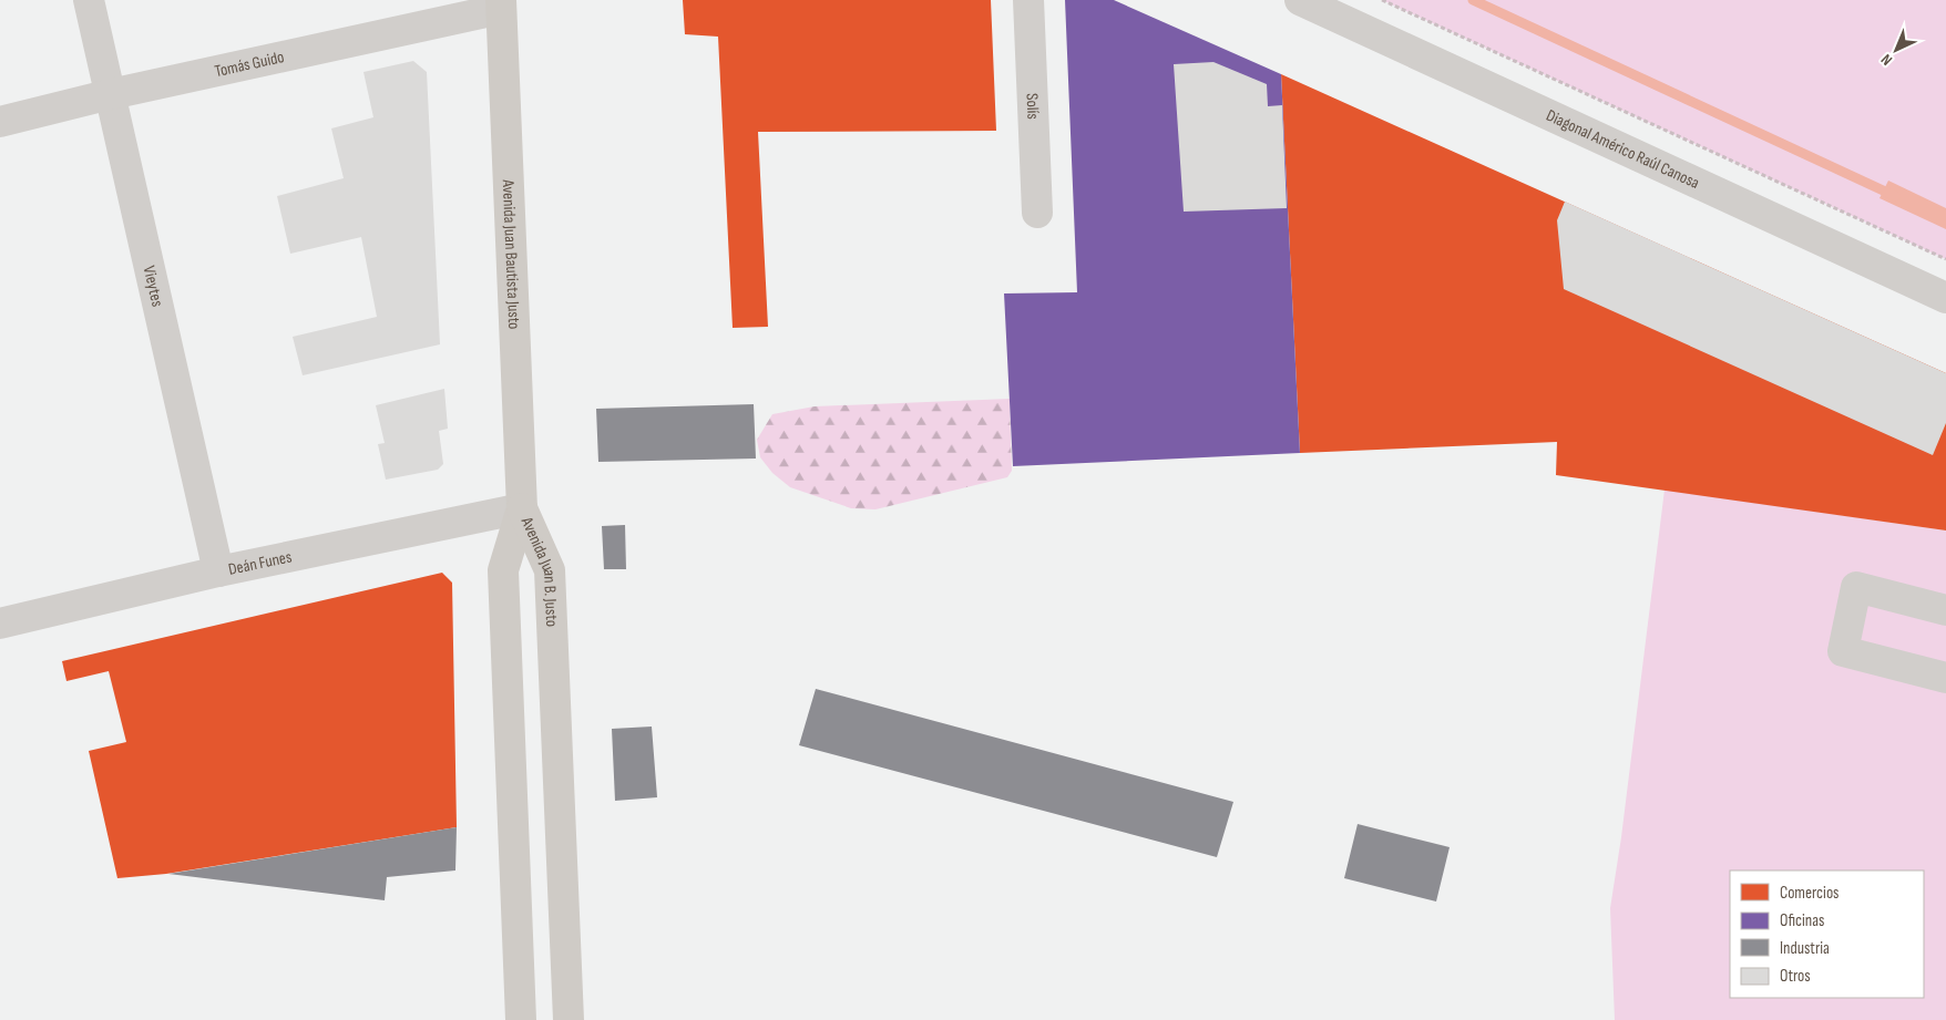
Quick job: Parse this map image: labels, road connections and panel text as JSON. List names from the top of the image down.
{
  "streets": {
    "main road": ["Avenida Juan Bautista Justo", "Avenida Juan B. Justo"],
    "street": [
      "Tomás Guido",
      "Solís",
      "Diagonal Américo Raúl Canosa",
      "Vieytes",
      "Deán Funes"
    ]
  },
  "crossings": [
    ["Tomás Guido", "Avenida Juan Bautista Justo"],
    ["Tomás Guido", "Vieytes"],
    ["Avenida Juan Bautista Justo", "Deán Funes"],
    ["Avenida Juan Bautista Justo", "Avenida Juan B. Justo"],
    ["Vieytes", "Deán Funes"],
    ["Deán Funes", "Avenida Juan B. Justo"]
  ],
  "legend": [
    "Comercios",
    "Oficinas",
    "Industria",
    "Otros"
  ],
  "north": "bottom left"
}
